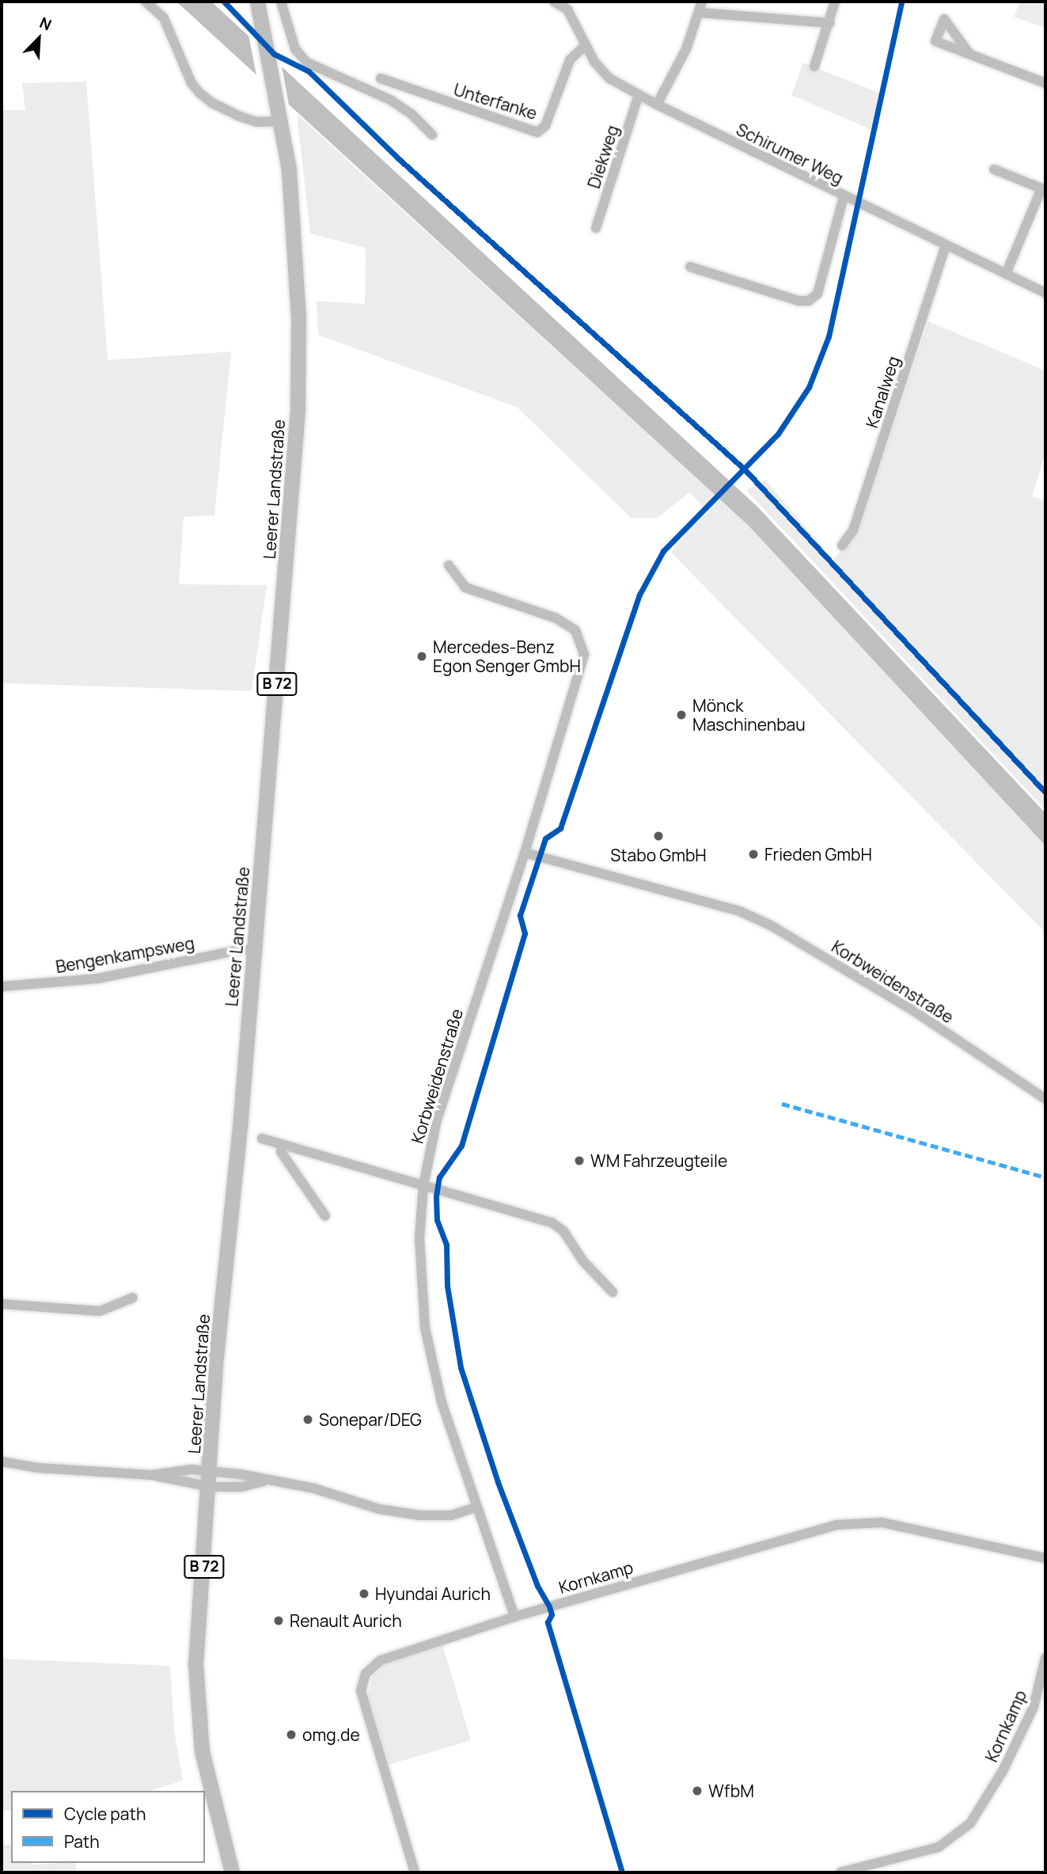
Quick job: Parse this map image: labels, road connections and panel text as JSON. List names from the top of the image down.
{
  "streets": {
    "main road": ["Leerer Landstraße", "B 72"],
    "street": [
      "Unterfanke",
      "Schirumer Weg",
      "Diekweg",
      "Kanalweg",
      "Bengenkampsweg",
      "Korbweidenstraße",
      "Kornkamp"
    ]
  },
  "crossings": [
    ["Unterfanke", "Schirumer Weg"],
    ["Schirumer Weg", "Diekweg"],
    ["Schirumer Weg", "Kanalweg"],
    ["Leerer Landstraße", "Bengenkampsweg"],
    ["Korbweidenstraße", "Kornkamp"]
  ],
  "places": [
    "Mercedes-Benz Egon Senger GmbH",
    "Mönck Maschinenbau",
    "Stabo GmbH",
    "Frieden GmbH",
    "WM Fahrzeugteile",
    "Sonepar/DEG",
    "Hyundai Aurich",
    "Renault Aurich",
    "omg.de",
    "WfbM"
  ],
  "legend": ["Cycle path", "Path"],
  "north": "top right"
}
